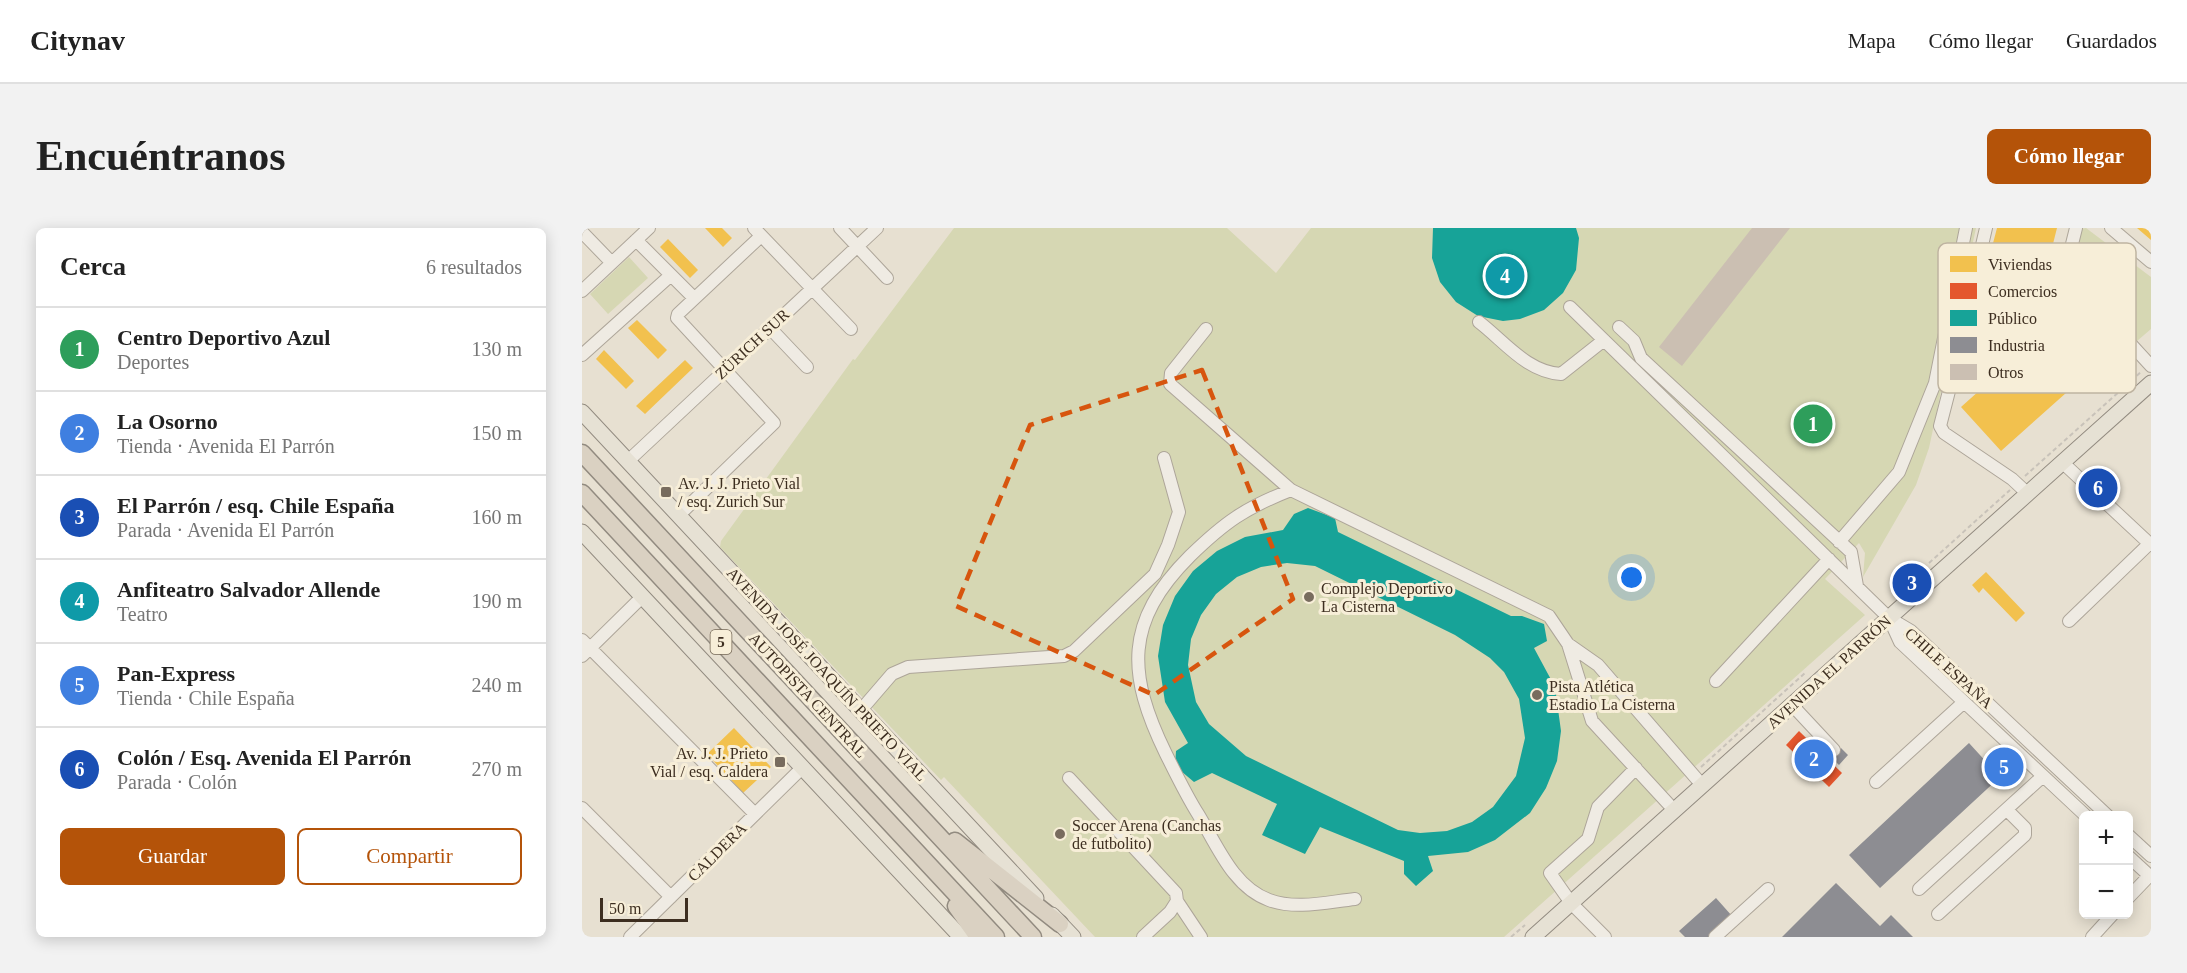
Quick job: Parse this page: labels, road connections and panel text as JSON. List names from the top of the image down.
{
  "streets": {
    "highway": ["5", "AUTOPISTA CENTRAL"],
    "main road": ["AVENIDA EL PARRÓN", "AVENIDA JOSÉ JOAQUÍN PRIETO VIAL"],
    "street": ["ZÜRICH SUR", "CHILE ESPAÑA", "CALDERA"]
  },
  "crossings": [
    ["ZÜRICH SUR", "AVENIDA JOSÉ JOAQUÍN PRIETO VIAL"],
    ["CHILE ESPAÑA", "AVENIDA EL PARRÓN"]
  ],
  "places": {
    "transit": ["Av. J. J. Prieto Vial / esq. Zurich Sur", "Av. J. J. Prieto Vial / esq. Caldera"],
    "other": ["Complejo Deportivo La Cisterna", "Pista Atlética Estadio La Cisterna", "Soccer Arena (Canchas de futbolito)"]
  },
  "legend": [
    "Viviendas",
    "Comercios",
    "Público",
    "Industria",
    "Otros"
  ],
  "scale_bar": "50 m",
  "page": {
    "header": "Citynav",
    "nav": ["Mapa", "Cómo llegar", "Guardados"],
    "buttons": [
      "Cómo llegar",
      ["Guardar", "Compartir"]
    ],
    "title": "Encuéntranos",
    "heading": ["Cerca", "6 resultados"],
    "pins": [
      "4",
      "1",
      "6",
      "3",
      "2",
      "5"
    ],
    "list": [
      {
        "mark": "1",
        "name": "Centro Deportivo Azul",
        "note": "Deportes",
        "value": "130 m"
      },
      {
        "mark": "2",
        "name": "La Osorno",
        "note": "Tienda · Avenida El Parrón",
        "value": "150 m"
      },
      {
        "mark": "3",
        "name": "El Parrón / esq. Chile España",
        "note": "Parada · Avenida El Parrón",
        "value": "160 m"
      },
      {
        "mark": "4",
        "name": "Anfiteatro Salvador Allende",
        "note": "Teatro",
        "value": "190 m"
      },
      {
        "mark": "5",
        "name": "Pan-Express",
        "note": "Tienda · Chile España",
        "value": "240 m"
      },
      {
        "mark": "6",
        "name": "Colón / Esq. Avenida El Parrón",
        "note": "Parada · Colón",
        "value": "270 m"
      }
    ],
    "map_buttons": ["+", "−"],
    "scale": "50 m"
  }
}
